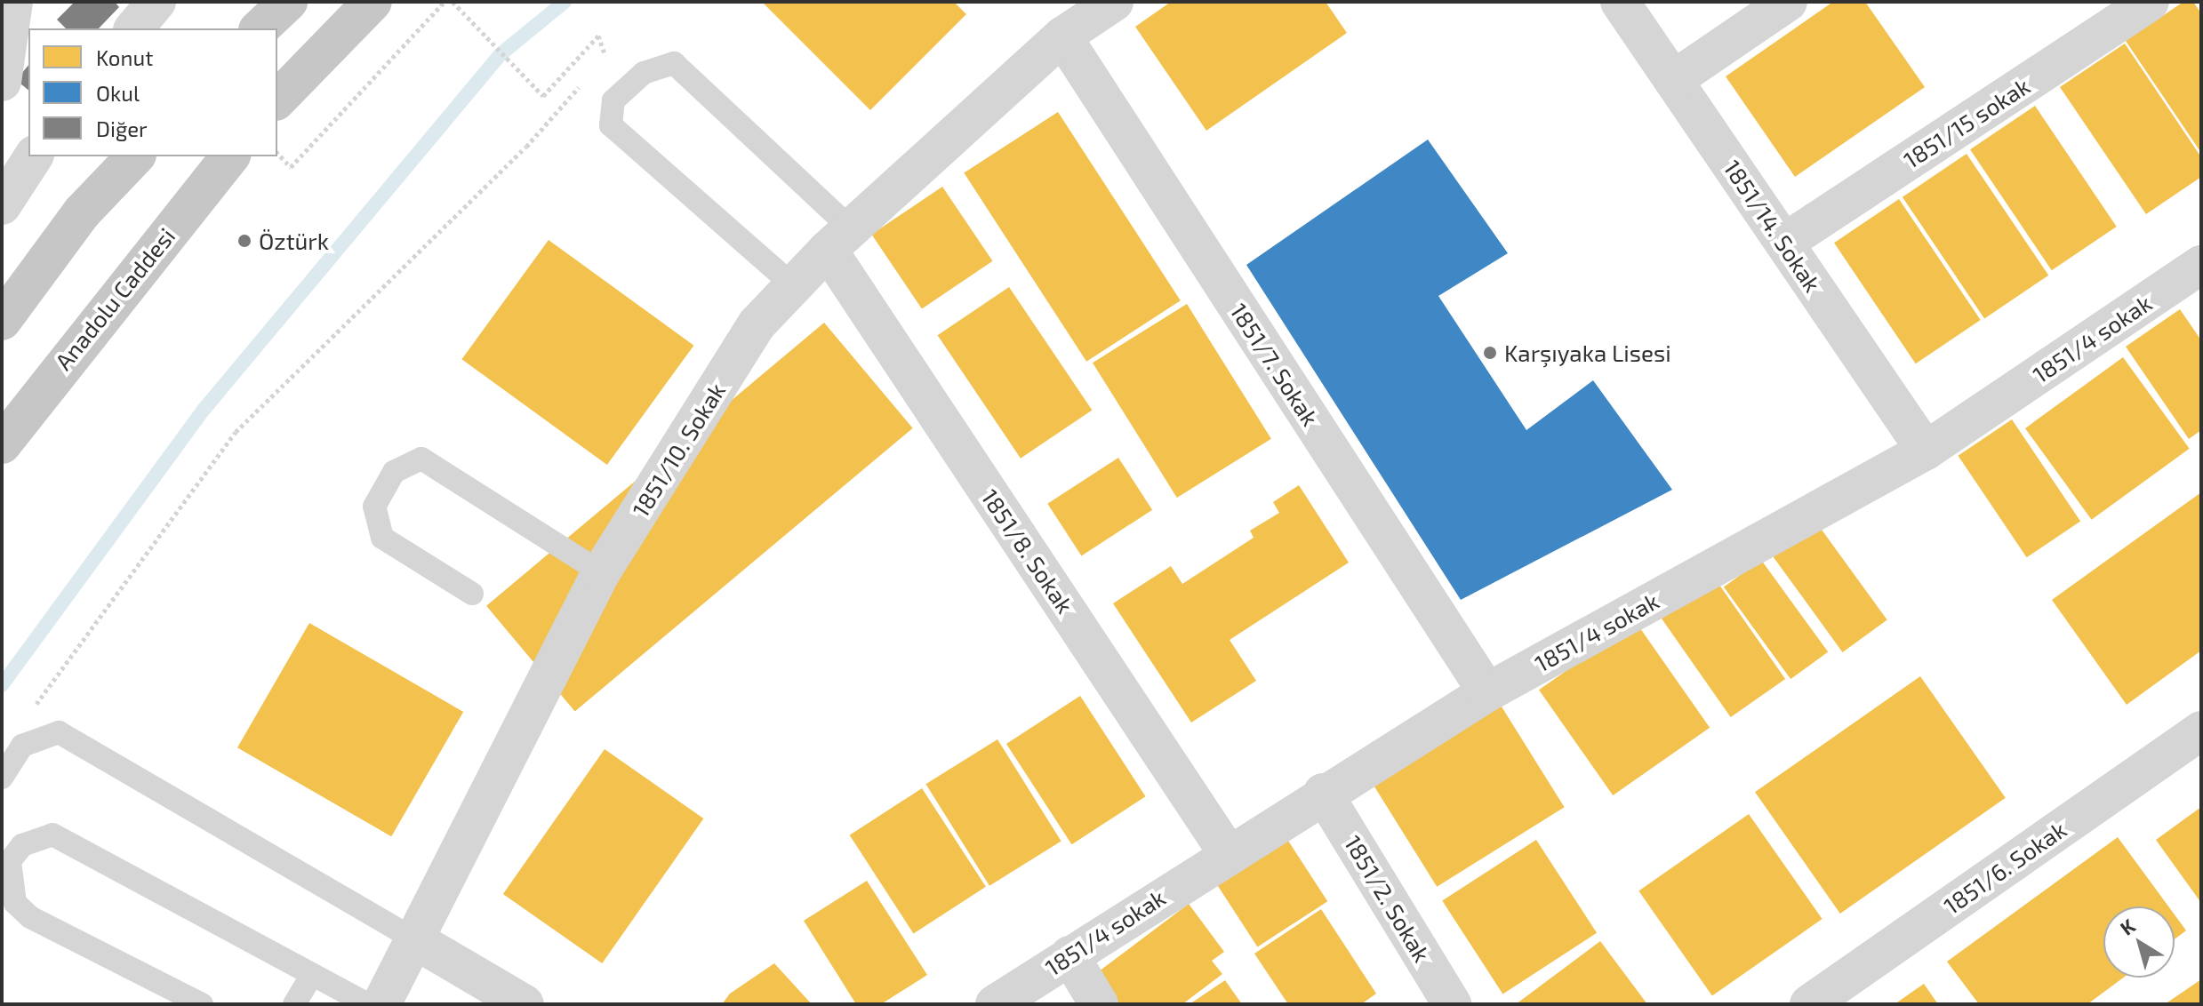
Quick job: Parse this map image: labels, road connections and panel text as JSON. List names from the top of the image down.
{
  "streets": {
    "highway": ["Anadolu Caddesi"],
    "street": [
      "1851/15 sokak",
      "1851/14. Sokak",
      "1851/4 sokak",
      "1851/7. Sokak",
      "1851/10. Sokak",
      "1851/8. Sokak",
      "1851/6. Sokak",
      "1851/2. Sokak"
    ]
  },
  "crossings": [
    ["1851/15 sokak", "1851/14. Sokak"],
    ["1851/14. Sokak", "1851/4 sokak"],
    ["1851/4 sokak", "1851/7. Sokak"],
    ["1851/4 sokak", "1851/8. Sokak"],
    ["1851/4 sokak", "1851/2. Sokak"],
    ["1851/7. Sokak", "1851/10. Sokak"],
    ["1851/10. Sokak", "1851/8. Sokak"]
  ],
  "places": ["Öztürk", "Karşıyaka Lisesi"],
  "legend": ["Konut", "Okul", "Diğer"],
  "north": "top left"
}
